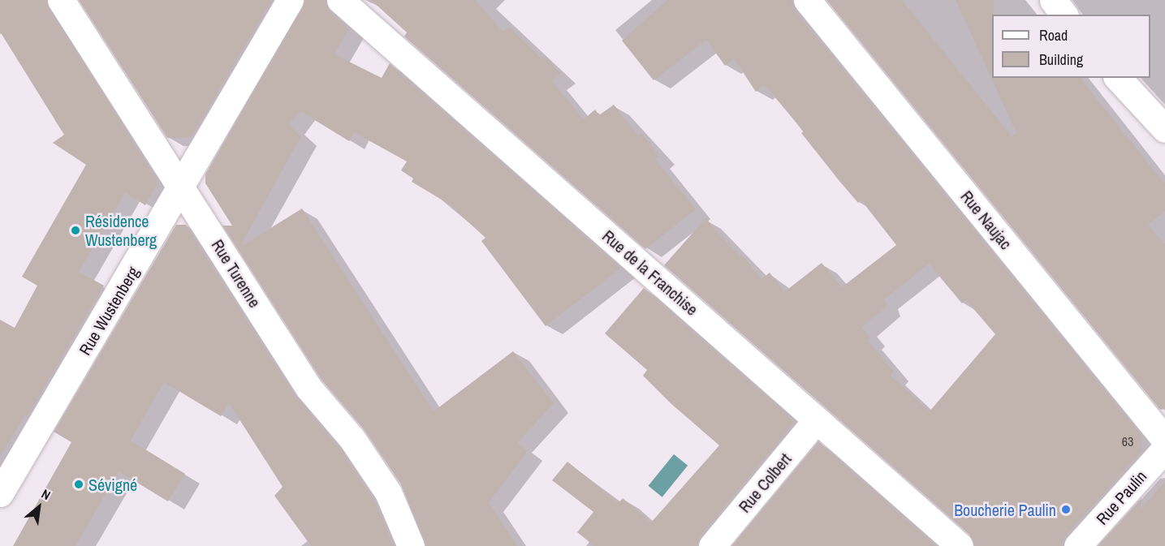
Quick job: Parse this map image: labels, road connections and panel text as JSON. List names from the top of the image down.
{
  "streets": {
    "street": [
      "Rue Naujac",
      "Rue de la Franchise",
      "Rue Turenne",
      "Rue Wustenberg",
      "Rue Colbert",
      "Rue Paulin"
    ]
  },
  "crossings": [
    ["Rue de la Franchise", "Rue Colbert"],
    ["Rue Turenne", "Rue Wustenberg"]
  ],
  "places": ["Résidence Wustenberg", "Sévigné", "Boucherie Paulin"],
  "house_numbers": ["63"],
  "legend": ["Road", "Building"],
  "north": "top right"
}
